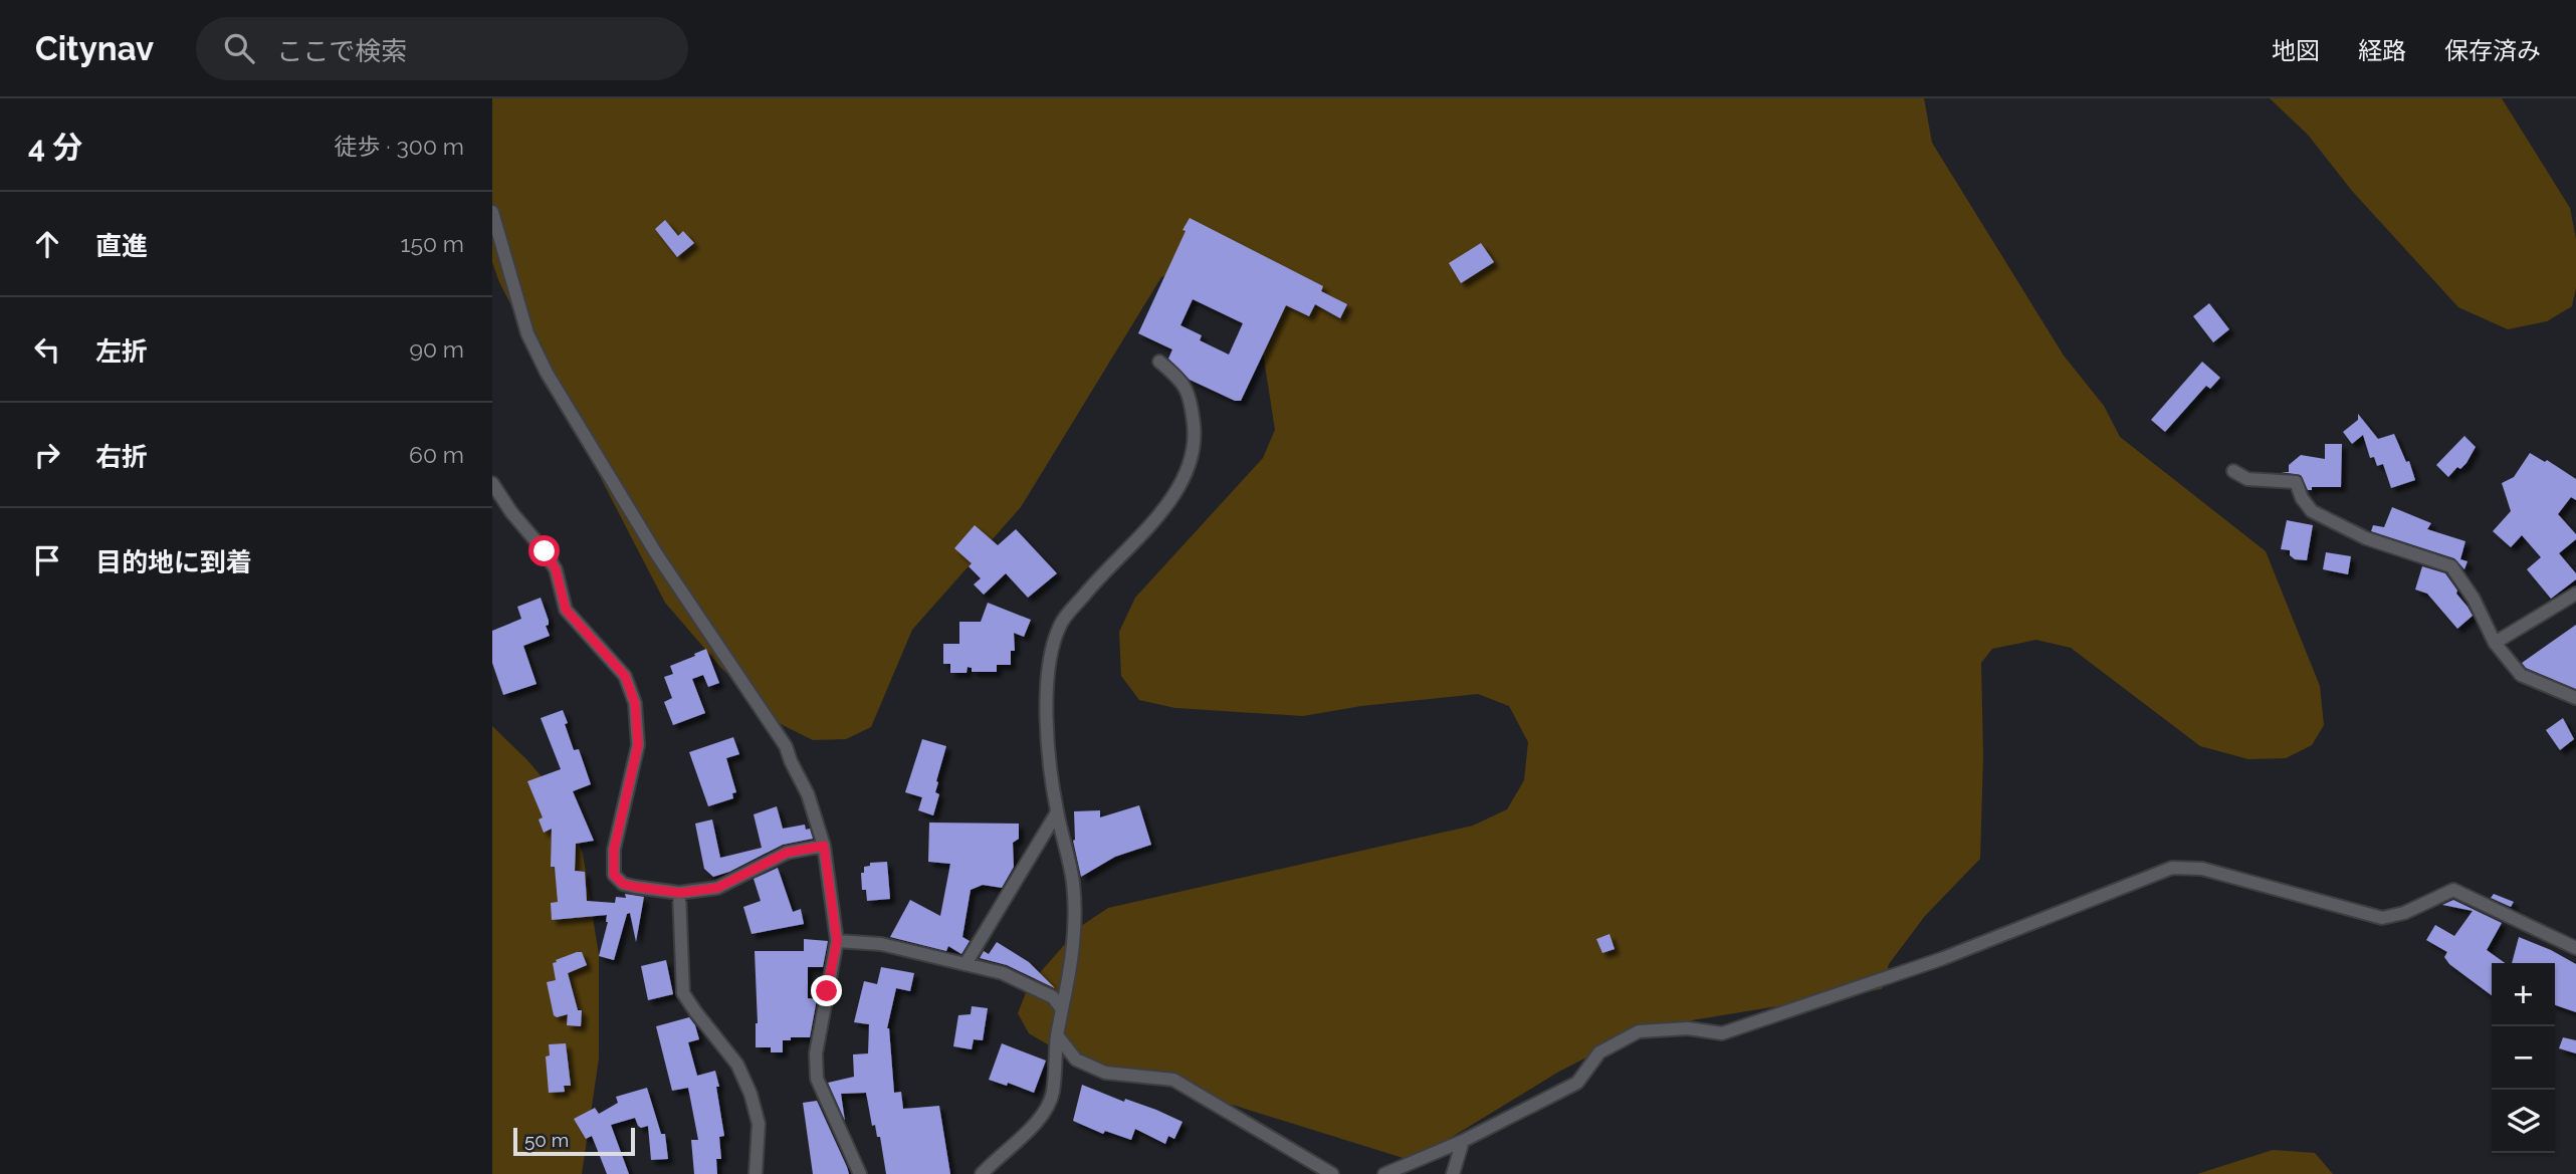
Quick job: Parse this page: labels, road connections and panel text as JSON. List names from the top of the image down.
{
  "scale_bar": "50 m",
  "page": {
    "header": "Citynav",
    "search": "ここで検索",
    "nav": ["地図", "経路", "保存済み"],
    "heading": ["4 分", "徒歩 · 300 m"],
    "list": [
      ["直進", "150 m"],
      ["左折", "90 m"],
      ["右折", "60 m"],
      "目的地に到着"
    ],
    "map_buttons": ["+", "−"],
    "scale": "50 m"
  }
}
